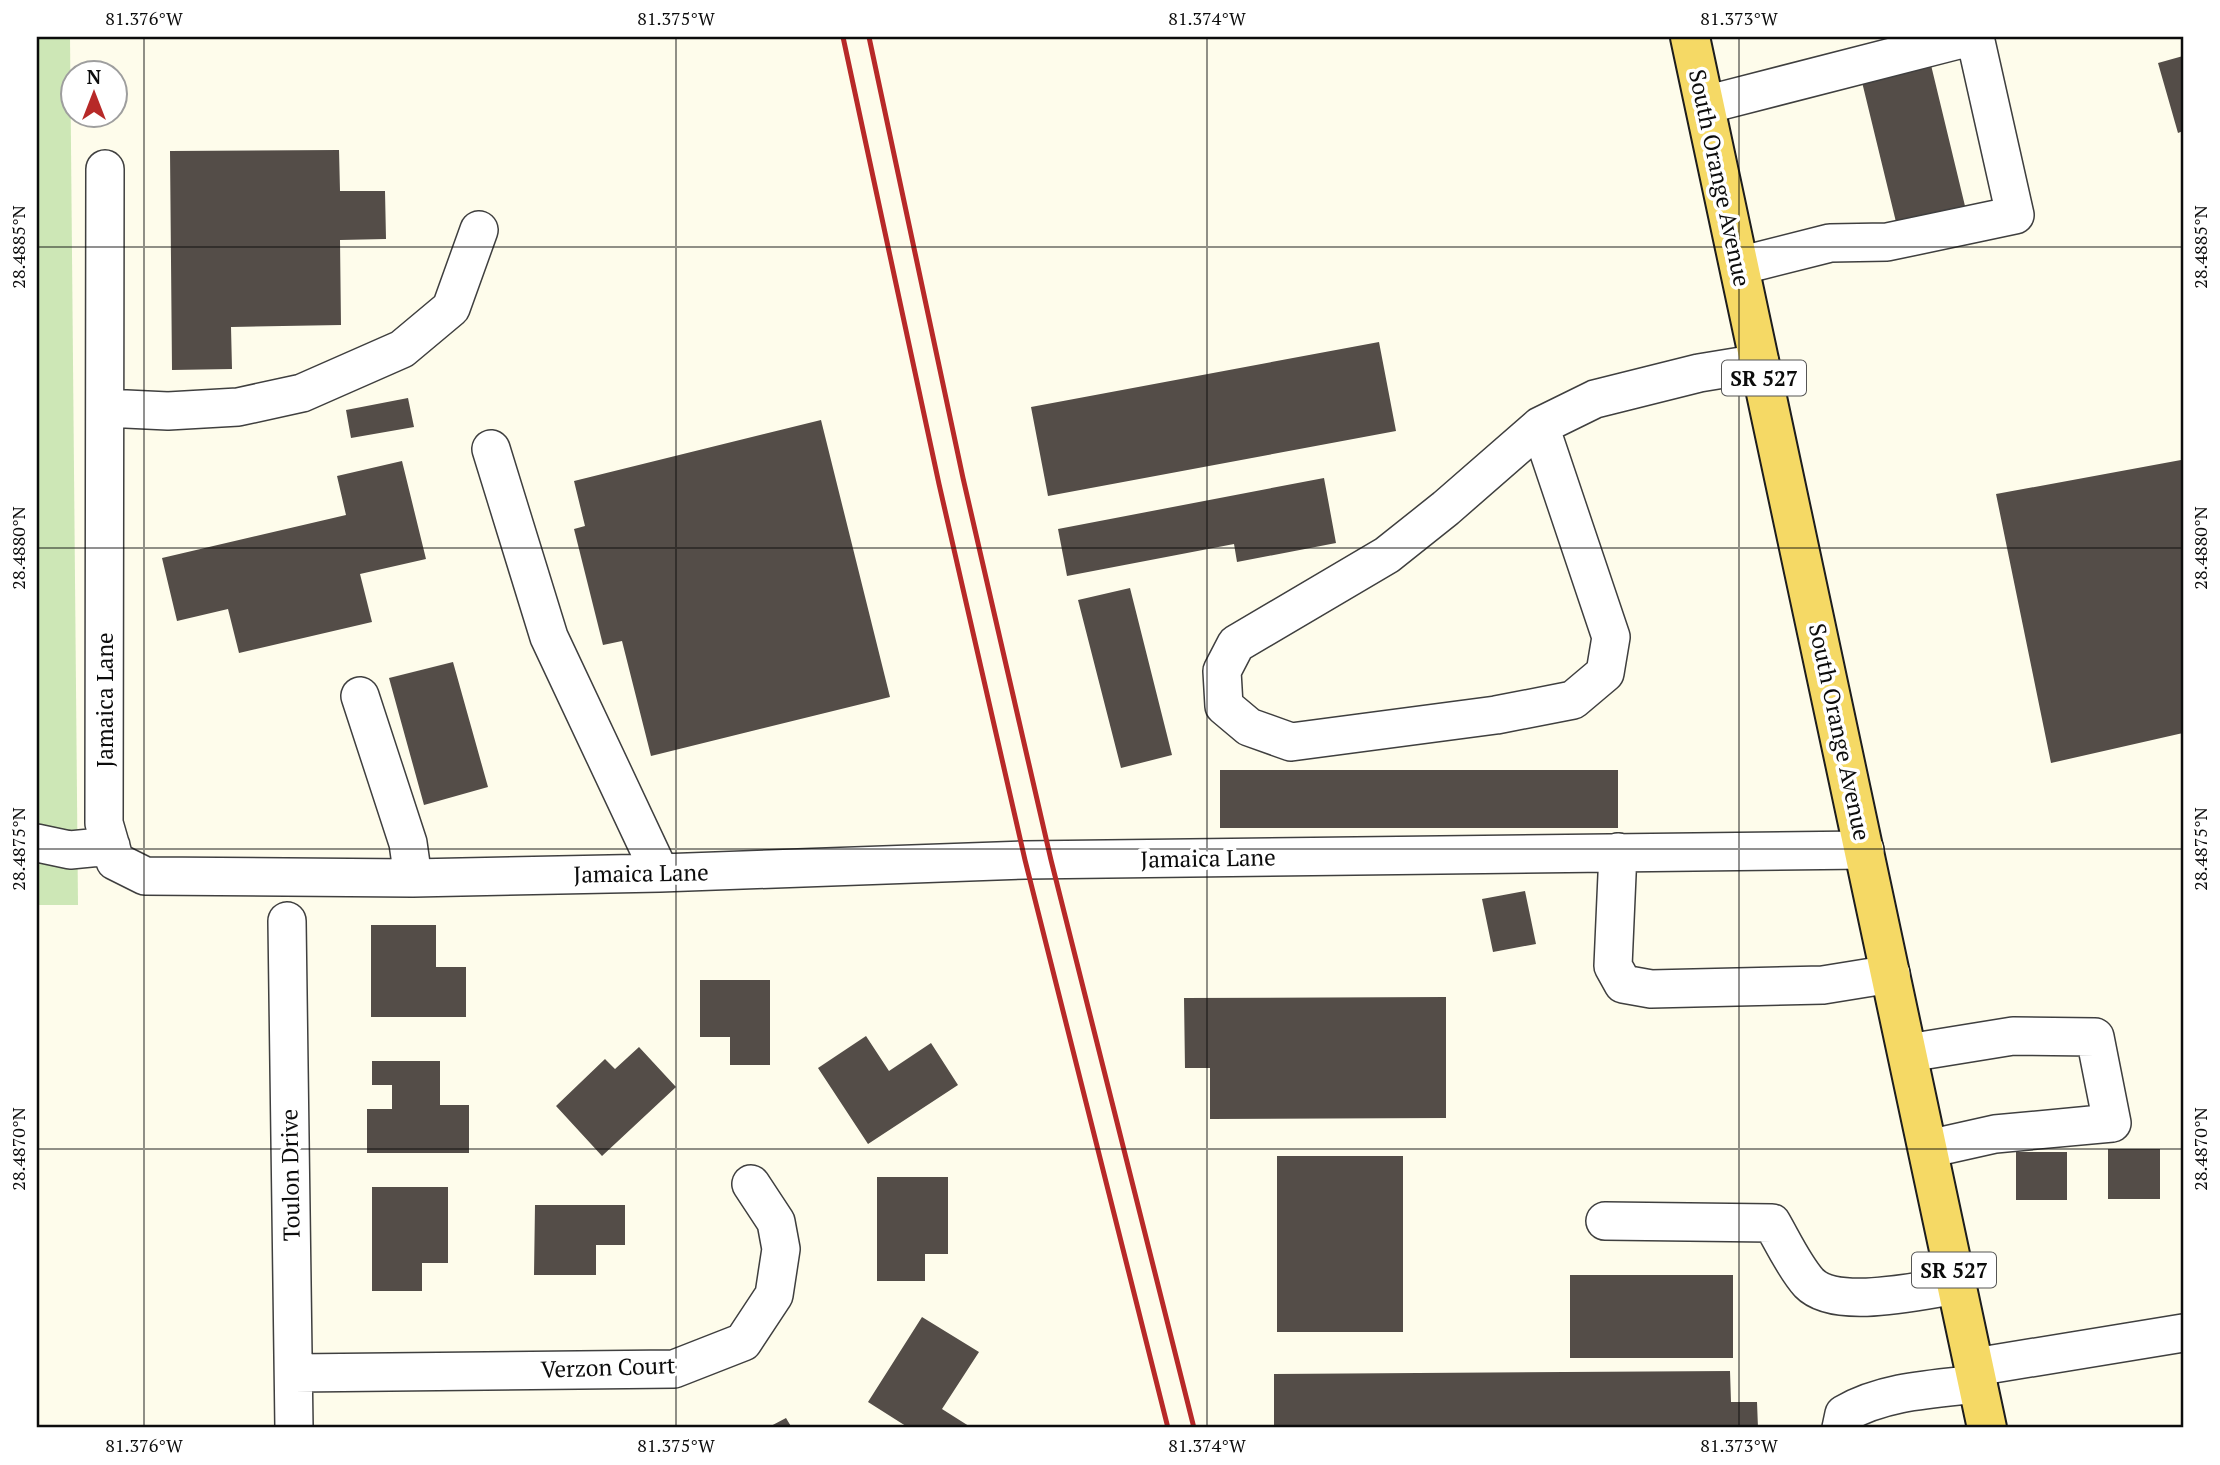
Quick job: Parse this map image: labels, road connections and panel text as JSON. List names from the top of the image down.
{
  "streets": {
    "main road": ["South Orange Avenue", "SR 527"],
    "street": ["Jamaica Lane", "Toulon Drive", "Verzon Court"]
  },
  "crossings": [
    ["South Orange Avenue", "Jamaica Lane"],
    ["Toulon Drive", "Verzon Court"]
  ],
  "north": "top",
  "coordinates": [
    "81.376°W",
    "81.375°W",
    "81.374°W",
    "81.373°W",
    "28.4885°N",
    "28.4880°N",
    "28.4875°N",
    "28.4870°N"
  ]
}
